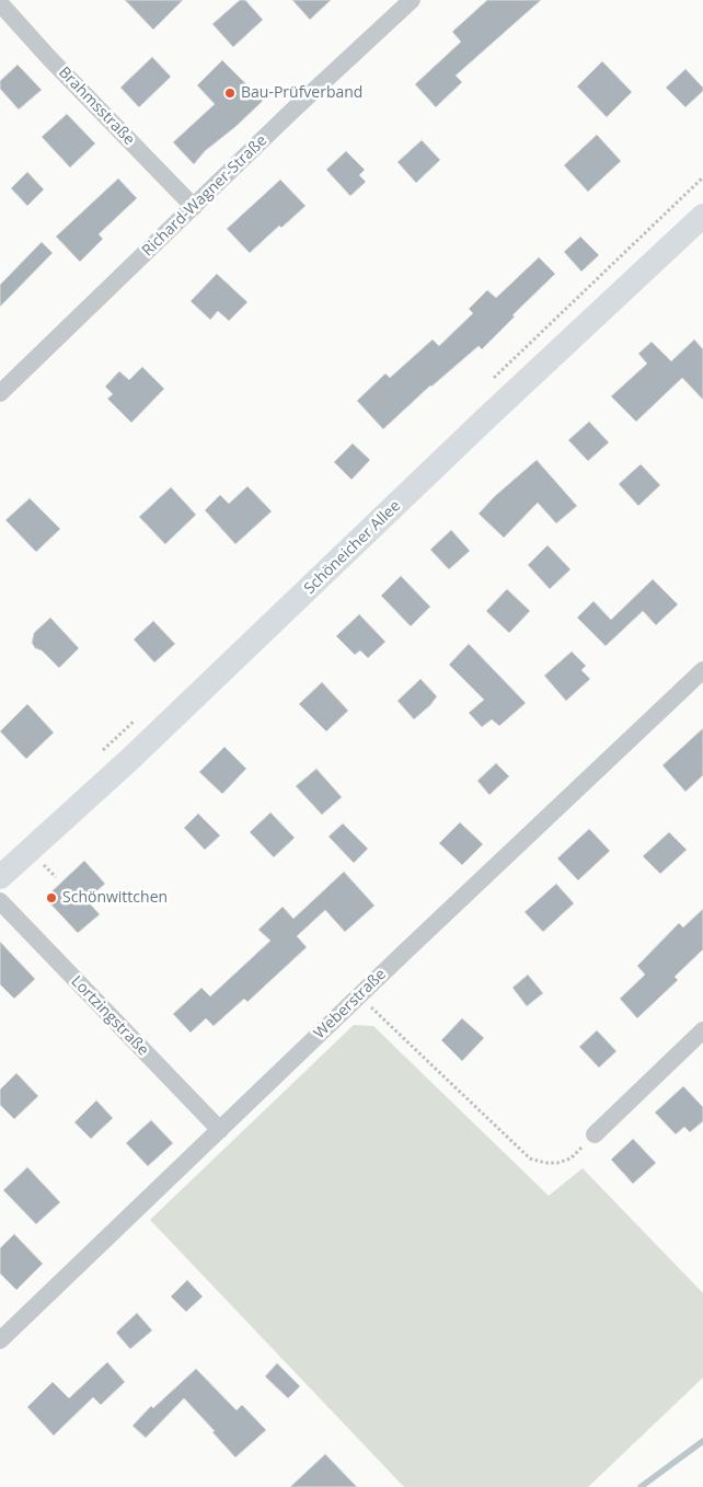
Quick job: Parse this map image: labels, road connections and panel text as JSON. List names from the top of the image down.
{
  "streets": {
    "street": [
      "Brahmsstraße",
      "Richard-Wagner-Straße",
      "Schöneicher Allee",
      "Weberstraße",
      "Lortzingstraße"
    ]
  },
  "crossings": [
    ["Brahmsstraße", "Richard-Wagner-Straße"],
    ["Weberstraße", "Lortzingstraße"]
  ],
  "places": ["Bau-Prüfverband", "Schönwittchen"]
}
